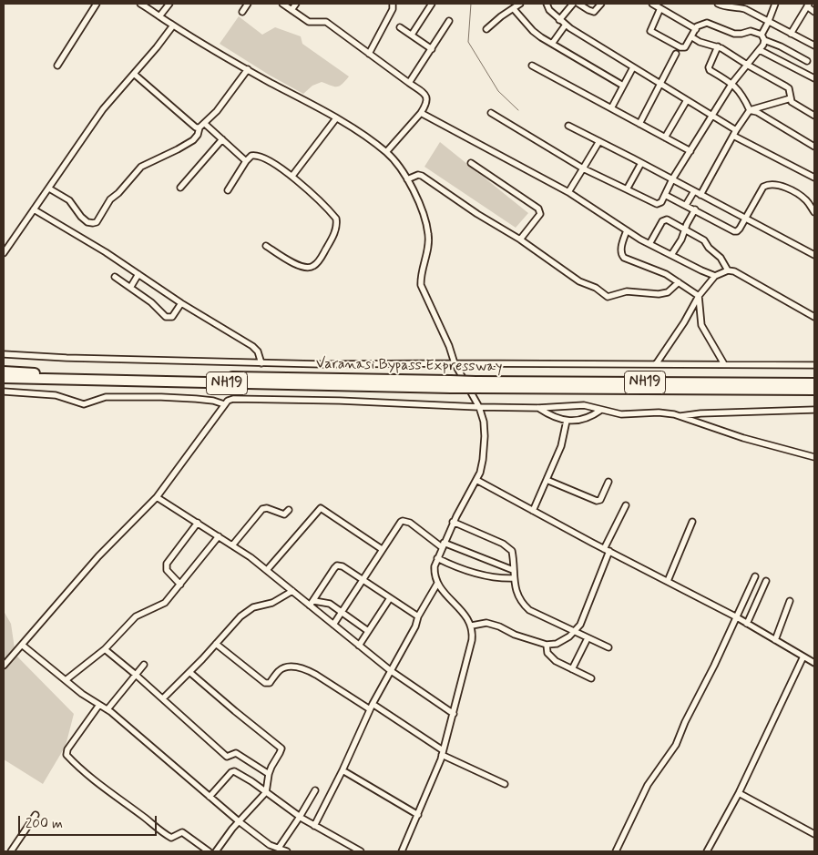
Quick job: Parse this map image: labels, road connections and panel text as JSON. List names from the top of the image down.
{
  "streets": {
    "highway": ["Varanasi Bypass Expressway", "NH19"]
  },
  "scale_bar": "200 m"
}
